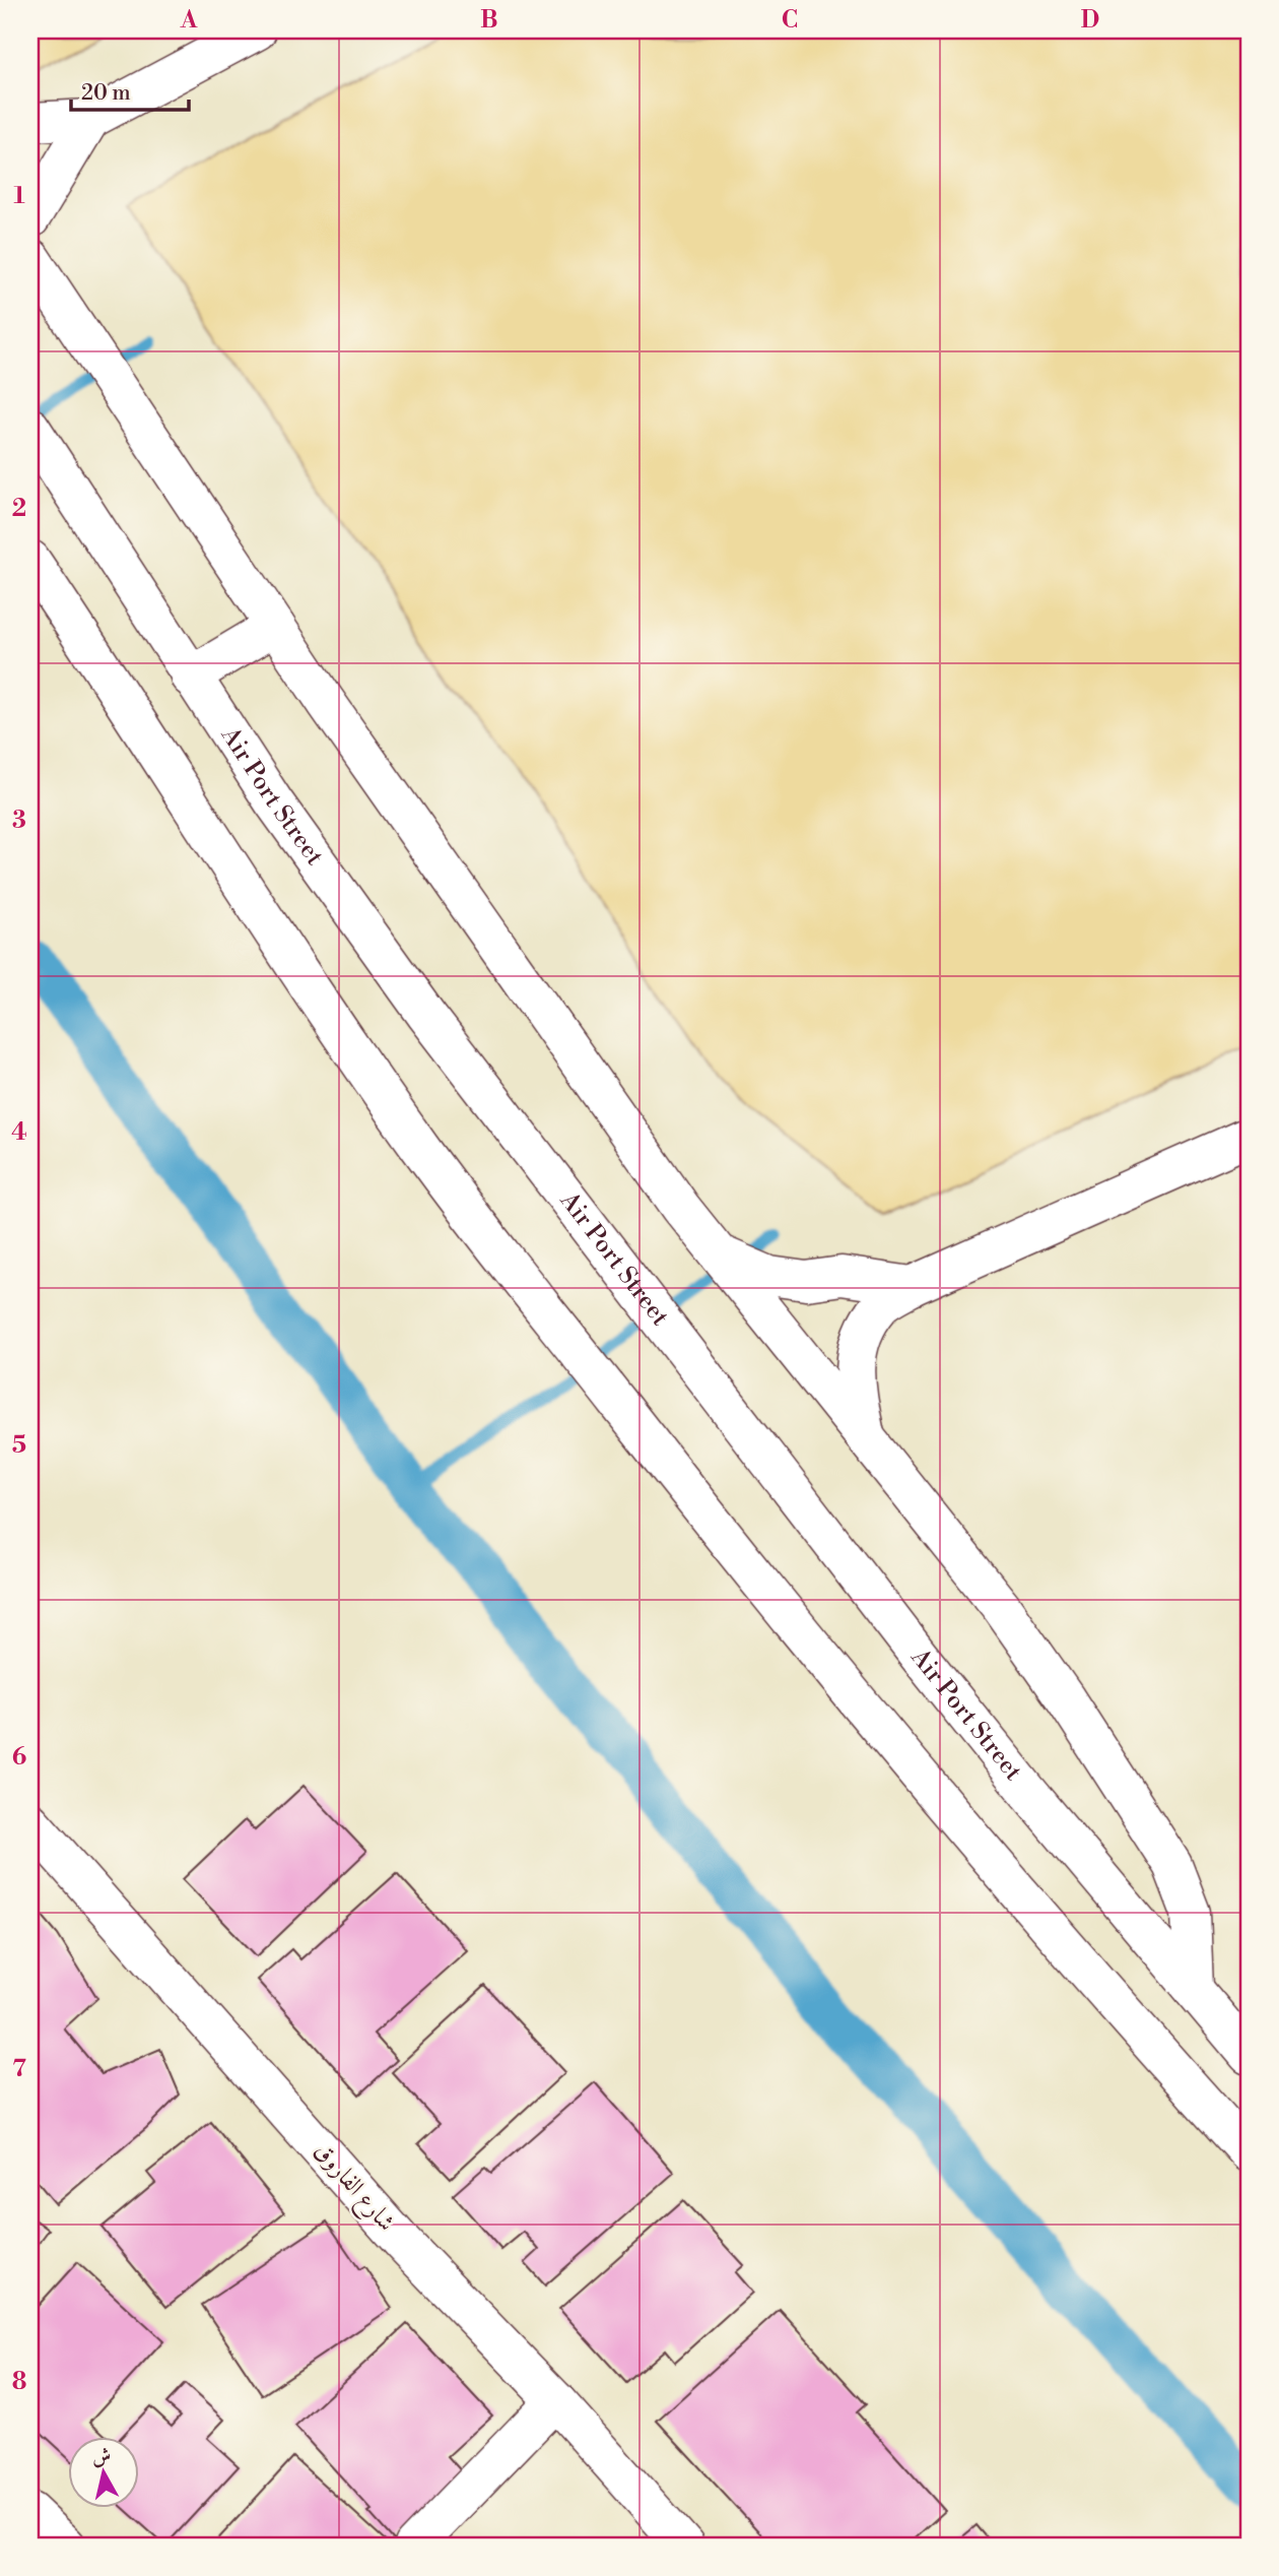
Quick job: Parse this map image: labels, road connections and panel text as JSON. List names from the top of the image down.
{
  "streets": {
    "main road": ["Air Port Street", "شارع الفاروق"]
  },
  "scale_bar": "20 m",
  "north": "top",
  "grid": {
    "columns": [
      "A",
      "B",
      "C",
      "D"
    ],
    "rows": [
      "1",
      "2",
      "3",
      "4",
      "5",
      "6",
      "7",
      "8"
    ]
  }
}
